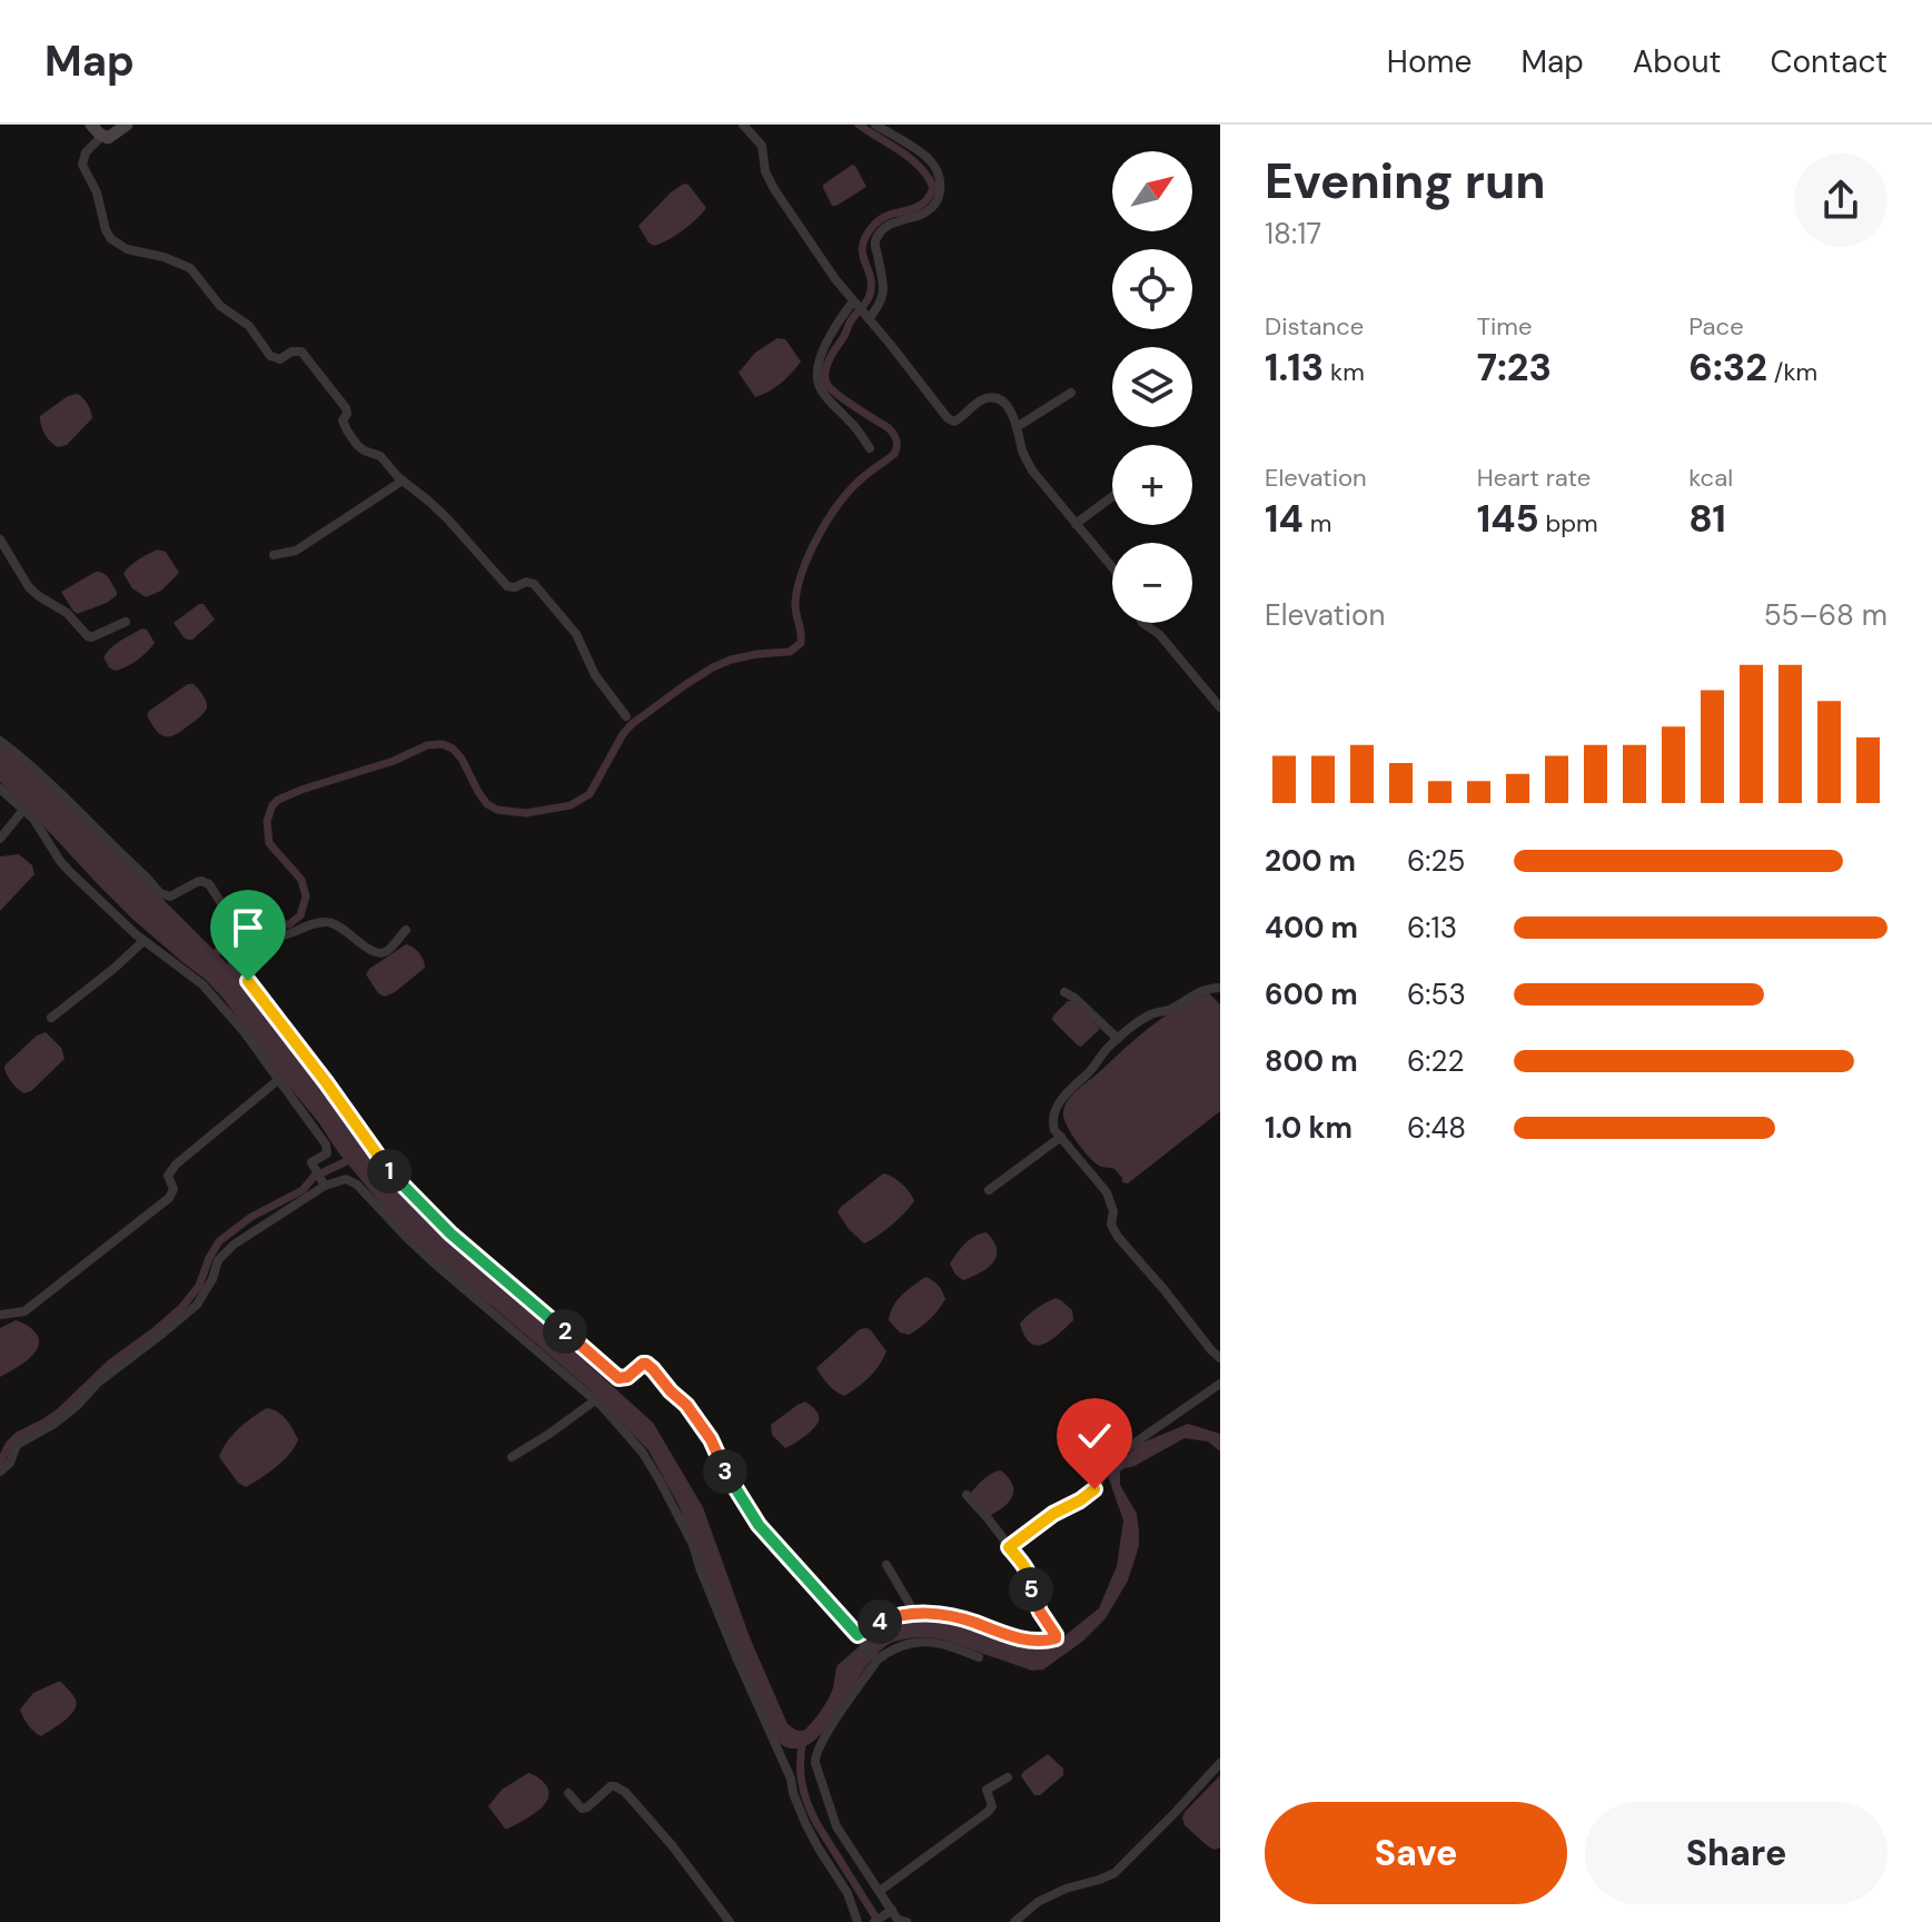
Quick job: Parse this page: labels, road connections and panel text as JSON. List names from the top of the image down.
{
  "north": "top right",
  "page": {
    "header": "Map",
    "nav": [
      "Home",
      "Map",
      "About",
      "Contact"
    ],
    "heading": ["Evening run", "18:17"],
    "map_buttons": ["+", "−"],
    "stats": [
      ["Distance", "1.13 km"],
      ["Time", "7:23"],
      ["Pace", "6:32 /km"],
      ["Elevation", "14 m"],
      ["Heart rate", "145 bpm"],
      ["kcal", "81"]
    ],
    "chart": ["Elevation", "55–68 m"],
    "list": [
      {
        "name": "200 m",
        "note": "6:25"
      },
      {
        "name": "400 m",
        "note": "6:13"
      },
      {
        "name": "600 m",
        "note": "6:53"
      },
      {
        "name": "800 m",
        "note": "6:22"
      },
      {
        "name": "1.0 km",
        "note": "6:48"
      }
    ],
    "pins": [
      "1",
      "2",
      "3",
      "5",
      "4"
    ],
    "buttons": ["Save", "Share"]
  }
}
